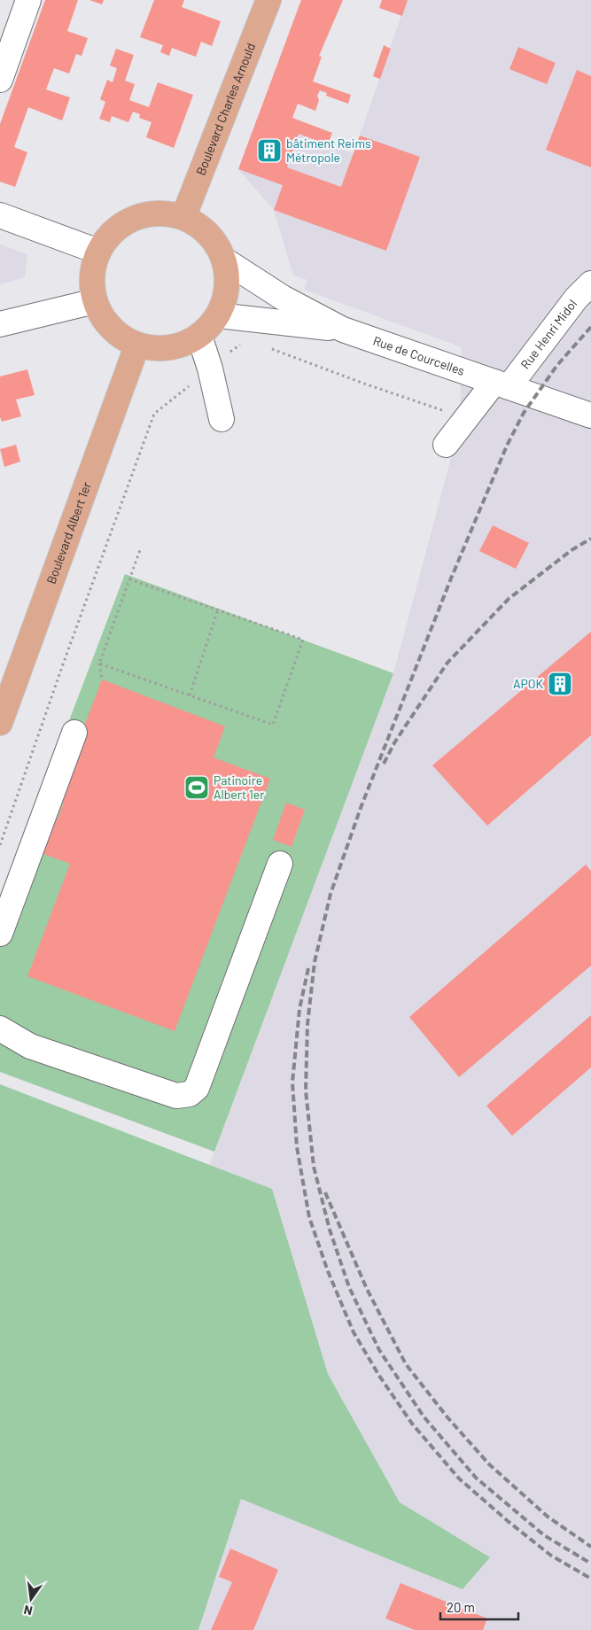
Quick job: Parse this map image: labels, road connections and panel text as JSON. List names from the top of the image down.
{
  "streets": {
    "main road": ["Boulevard Charles Arnould", "Boulevard Albert 1er"],
    "street": ["Rue Henri Midol", "Rue de Courcelles"]
  },
  "crossings": [
    ["Boulevard Charles Arnould", "Rue de Courcelles"],
    ["Boulevard Charles Arnould", "Boulevard Albert 1er"],
    ["Rue Henri Midol", "Rue de Courcelles"],
    ["Rue de Courcelles", "Boulevard Albert 1er"]
  ],
  "places": {
    "building": ["bâtiment Reims Métropole", "APOK"],
    "sports": ["Patinoire Albert 1er"]
  },
  "scale_bar": "20 m",
  "north": "bottom"
}
